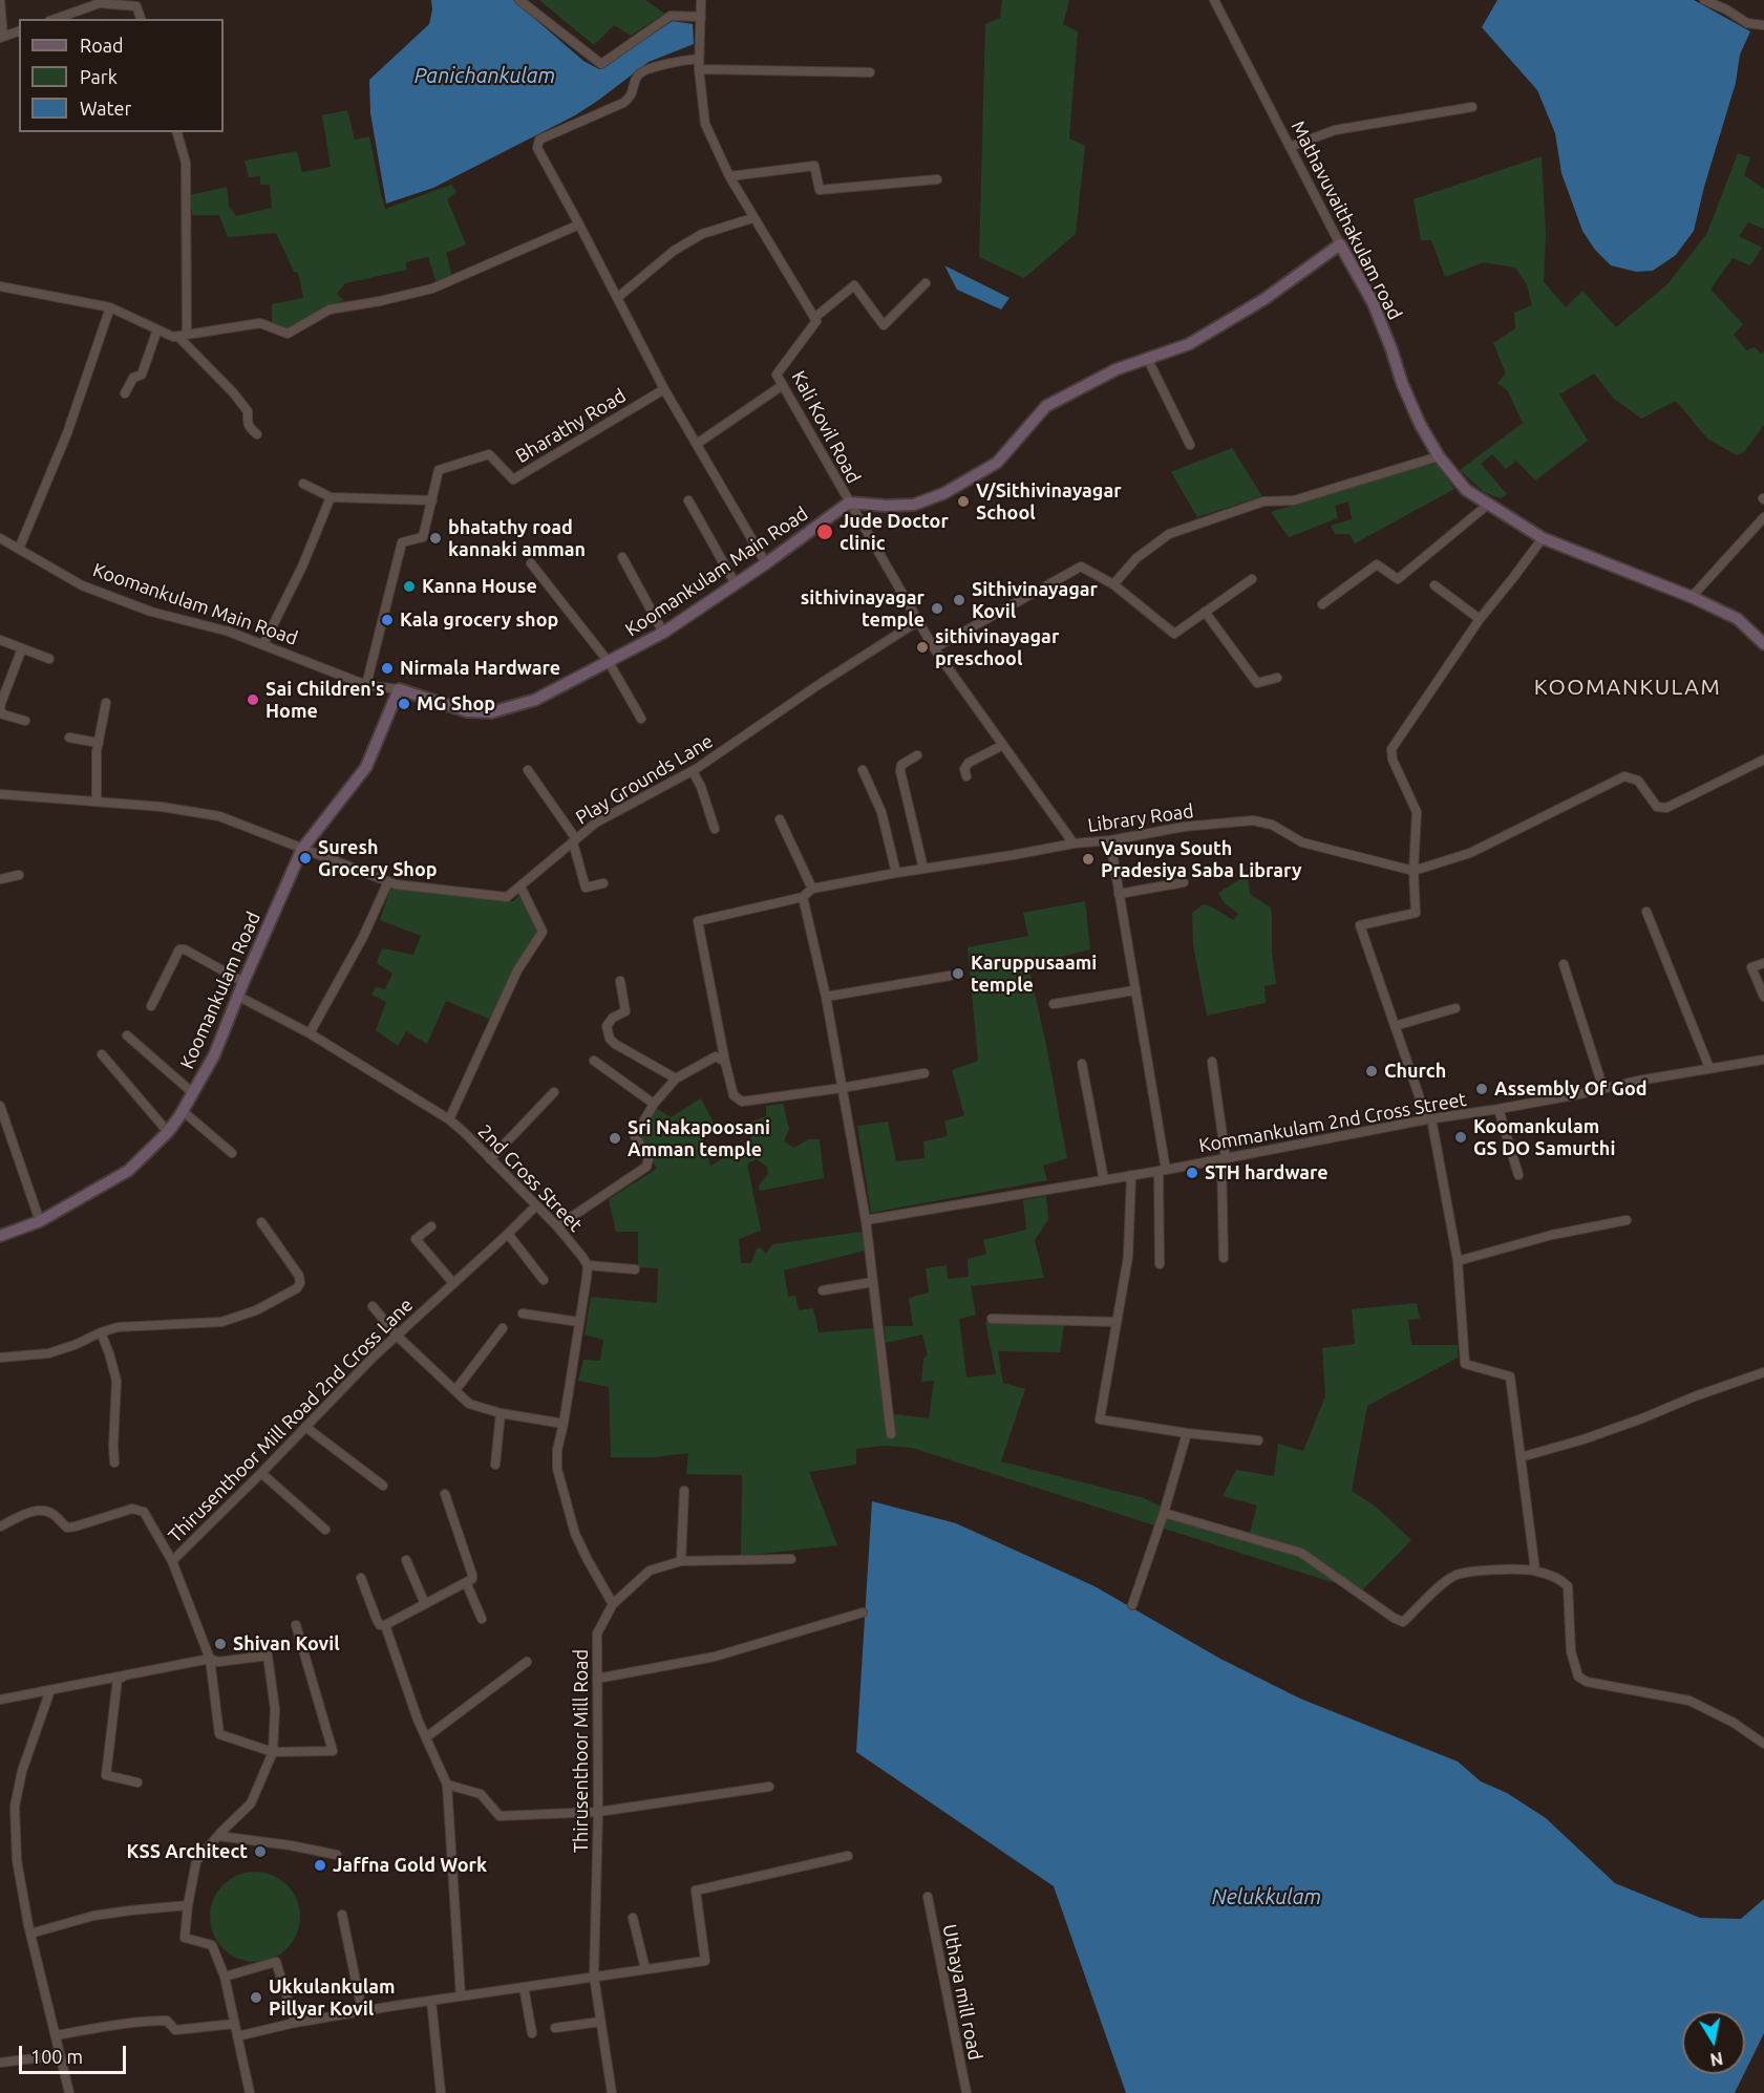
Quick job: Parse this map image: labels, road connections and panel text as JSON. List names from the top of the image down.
{
  "streets": {
    "street": [
      "Mathavuvaithakulam road",
      "Bharathy Road",
      "Kali Kovil Road",
      "Koomankulam Main Road",
      "Play Grounds Lane",
      "Library Road",
      "Koomankulam Road",
      "Kommankulam 2nd Cross Street",
      "2nd Cross Street",
      "Thirusenthoor Mill Road 2nd Cross Lane",
      "Thirusenthoor Mill Road",
      "Uthaya mill road"
    ]
  },
  "crossings": [
    ["Bharathy Road", "Koomankulam Main Road"],
    ["Kali Kovil Road", "Koomankulam Main Road"],
    ["Kali Kovil Road", "Play Grounds Lane"],
    ["Kali Kovil Road", "Library Road"],
    ["Koomankulam Main Road", "Koomankulam Road"],
    ["Play Grounds Lane", "Koomankulam Road"],
    ["Koomankulam Road", "2nd Cross Street"],
    ["2nd Cross Street", "Thirusenthoor Mill Road 2nd Cross Lane"]
  ],
  "districts": ["KOOMANKULAM"],
  "water": ["Panichankulam", "Nelukkulam"],
  "places": [
    "V/Sithivinayagar School",
    "Jude Doctor clinic",
    "bhatathy road kannaki amman",
    "Kanna House",
    "Sithivinayagar Kovil",
    "sithivinayagar temple",
    "Kala grocery shop",
    "sithivinayagar preschool",
    "Nirmala Hardware",
    "Sai Children's Home",
    "MG Shop",
    "Suresh Grocery Shop",
    "Vavunya South Pradesiya Saba Library",
    "Karuppusaami temple",
    "Church",
    "Assembly Of God",
    "Koomankulam GS DO Samurthi",
    "Sri Nakapoosani Amman temple",
    "STH hardware",
    "Shivan Kovil",
    "KSS Architect",
    "Jaffna Gold Work",
    "Ukkulankulam Pillyar Kovil"
  ],
  "legend": ["Road", "Park", "Water"],
  "scale_bar": "100 m",
  "north": "bottom"
}
